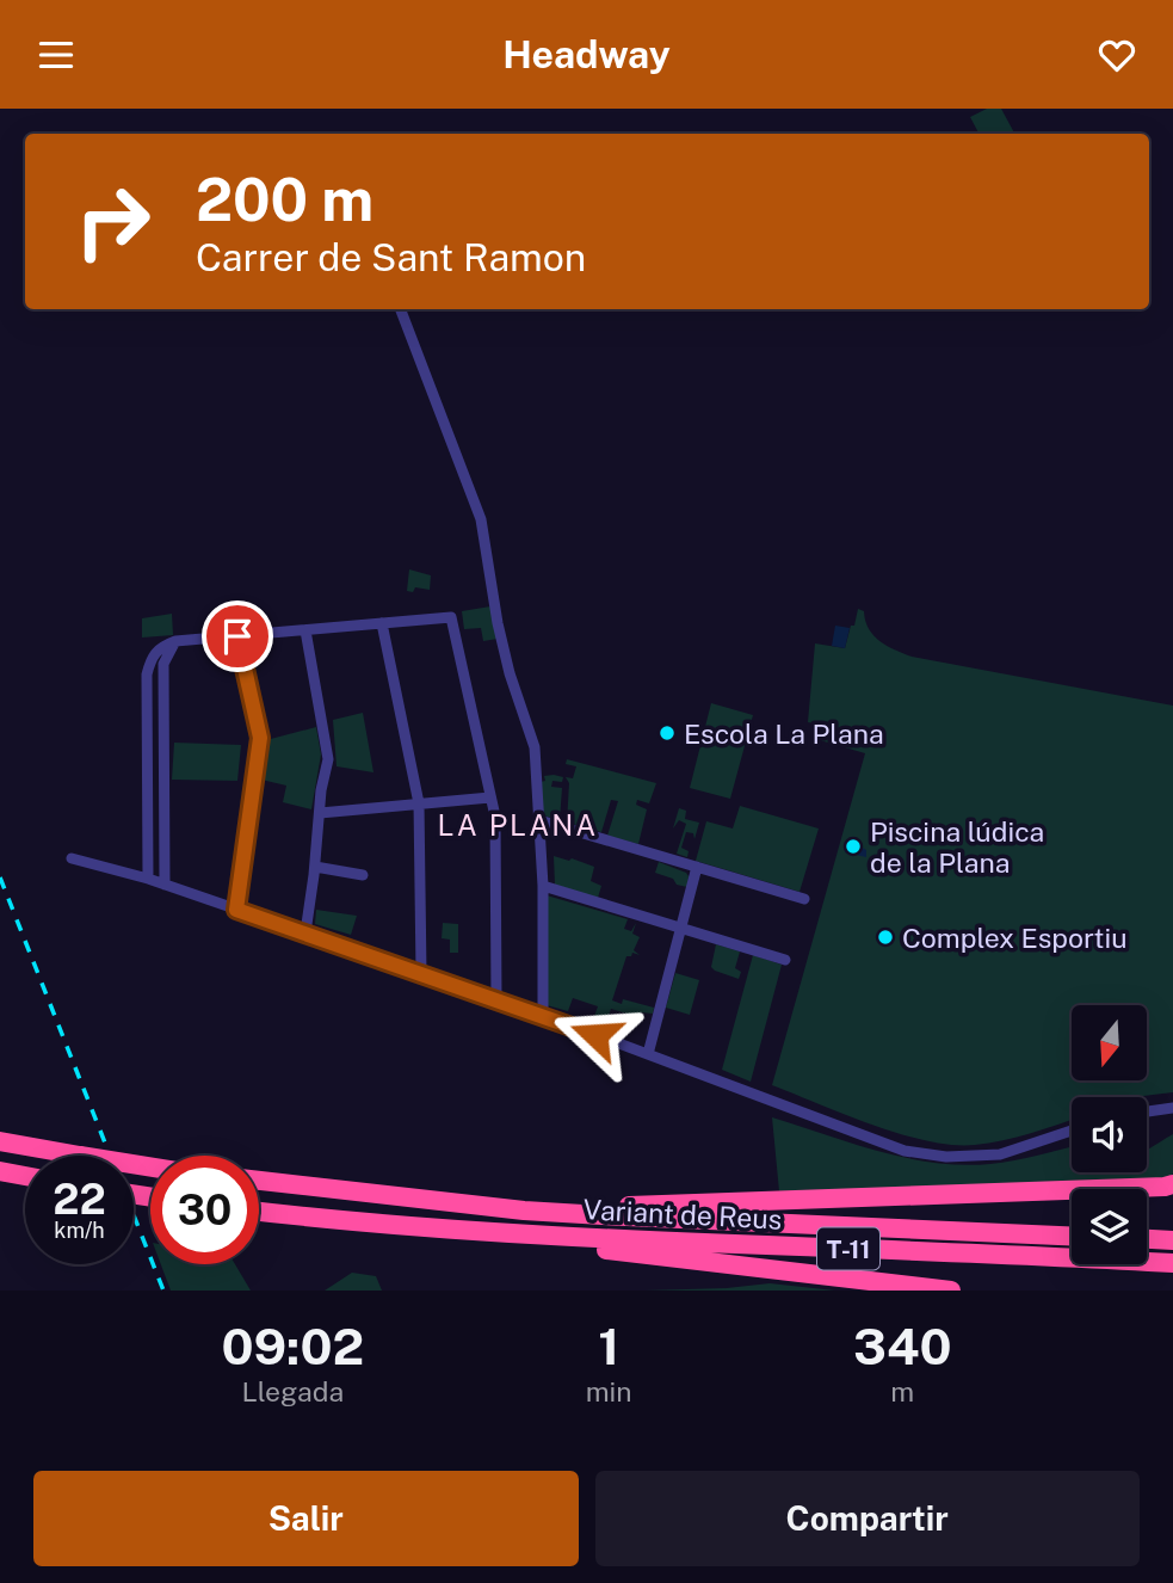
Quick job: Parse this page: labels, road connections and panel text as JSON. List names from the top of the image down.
{
  "streets": {
    "highway": ["Variant de Reus", "T-11"]
  },
  "districts": ["LA PLANA"],
  "places": ["Escola La Plana", "Piscina lúdica de la Plana", "Complex Esportiu"],
  "north": "bottom",
  "page": {
    "header": "Headway",
    "turn": ["200 m", "Carrer de Sant Ramon"],
    "speed": "22 km/h",
    "limit": "30",
    "eta": [
      "09:02",
      "Llegada",
      "1",
      "min",
      "340",
      "m"
    ],
    "buttons": ["Salir", "Compartir"]
  }
}
